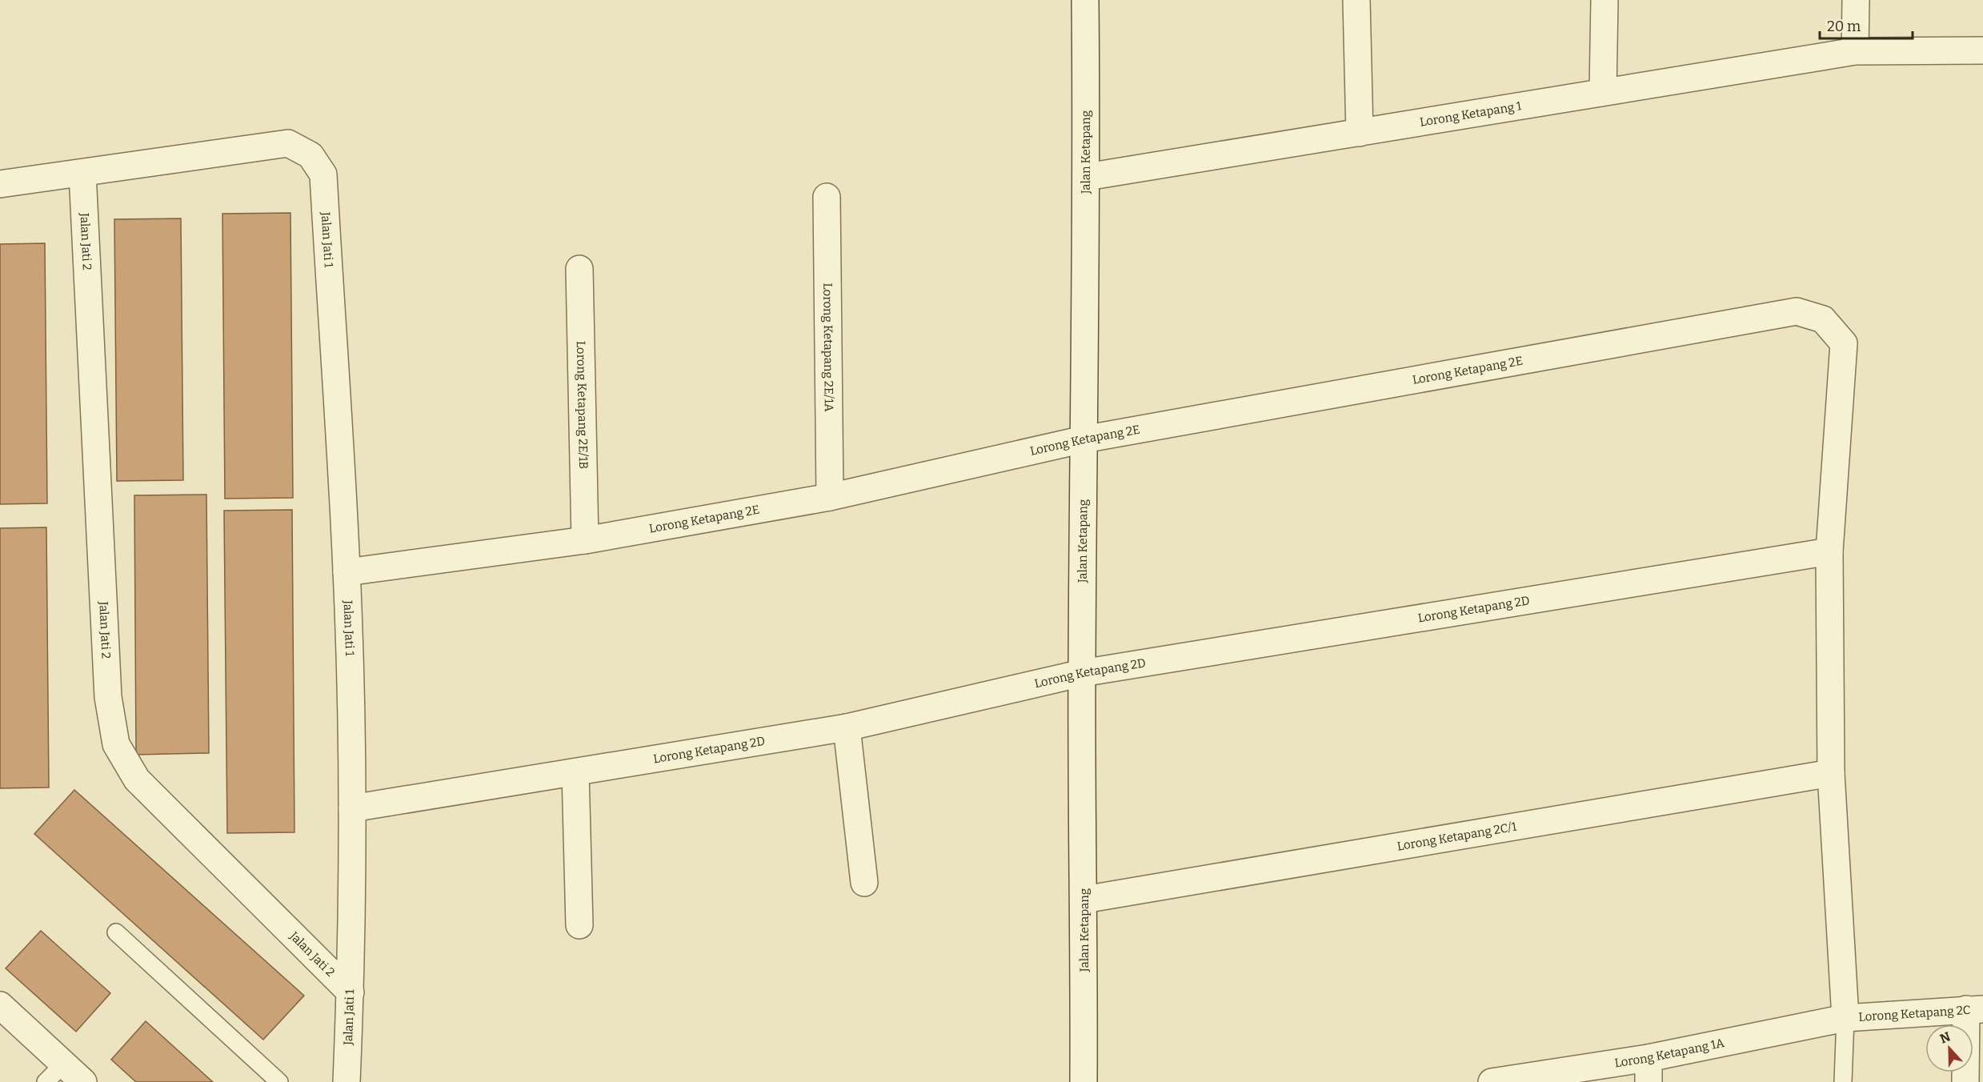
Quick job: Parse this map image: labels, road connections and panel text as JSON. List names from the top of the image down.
{
  "streets": {
    "street": [
      "Lorong Ketapang 1",
      "Jalan Ketapang",
      "Jalan Jati 1",
      "Jalan Jati 2",
      "Lorong Ketapang 2E/1A",
      "Lorong Ketapang 2E",
      "Lorong Ketapang 2E/1B",
      "Lorong Ketapang 2D",
      "Lorong Ketapang 2C/1",
      "Lorong Ketapang 2C",
      "Lorong Ketapang 1A"
    ]
  },
  "crossings": [
    ["Lorong Ketapang 1", "Jalan Ketapang"],
    ["Jalan Ketapang", "Lorong Ketapang 2E"],
    ["Jalan Ketapang", "Lorong Ketapang 2D"],
    ["Jalan Ketapang", "Lorong Ketapang 2C/1"],
    ["Jalan Jati 1", "Jalan Jati 2"],
    ["Jalan Jati 1", "Lorong Ketapang 2E"],
    ["Jalan Jati 1", "Lorong Ketapang 2D"],
    ["Lorong Ketapang 2E/1A", "Lorong Ketapang 2E"],
    ["Lorong Ketapang 2E", "Lorong Ketapang 2E/1B"],
    ["Lorong Ketapang 2E", "Lorong Ketapang 2D"],
    ["Lorong Ketapang 2C", "Lorong Ketapang 1A"]
  ],
  "scale_bar": "20 m",
  "north": "top"
}
